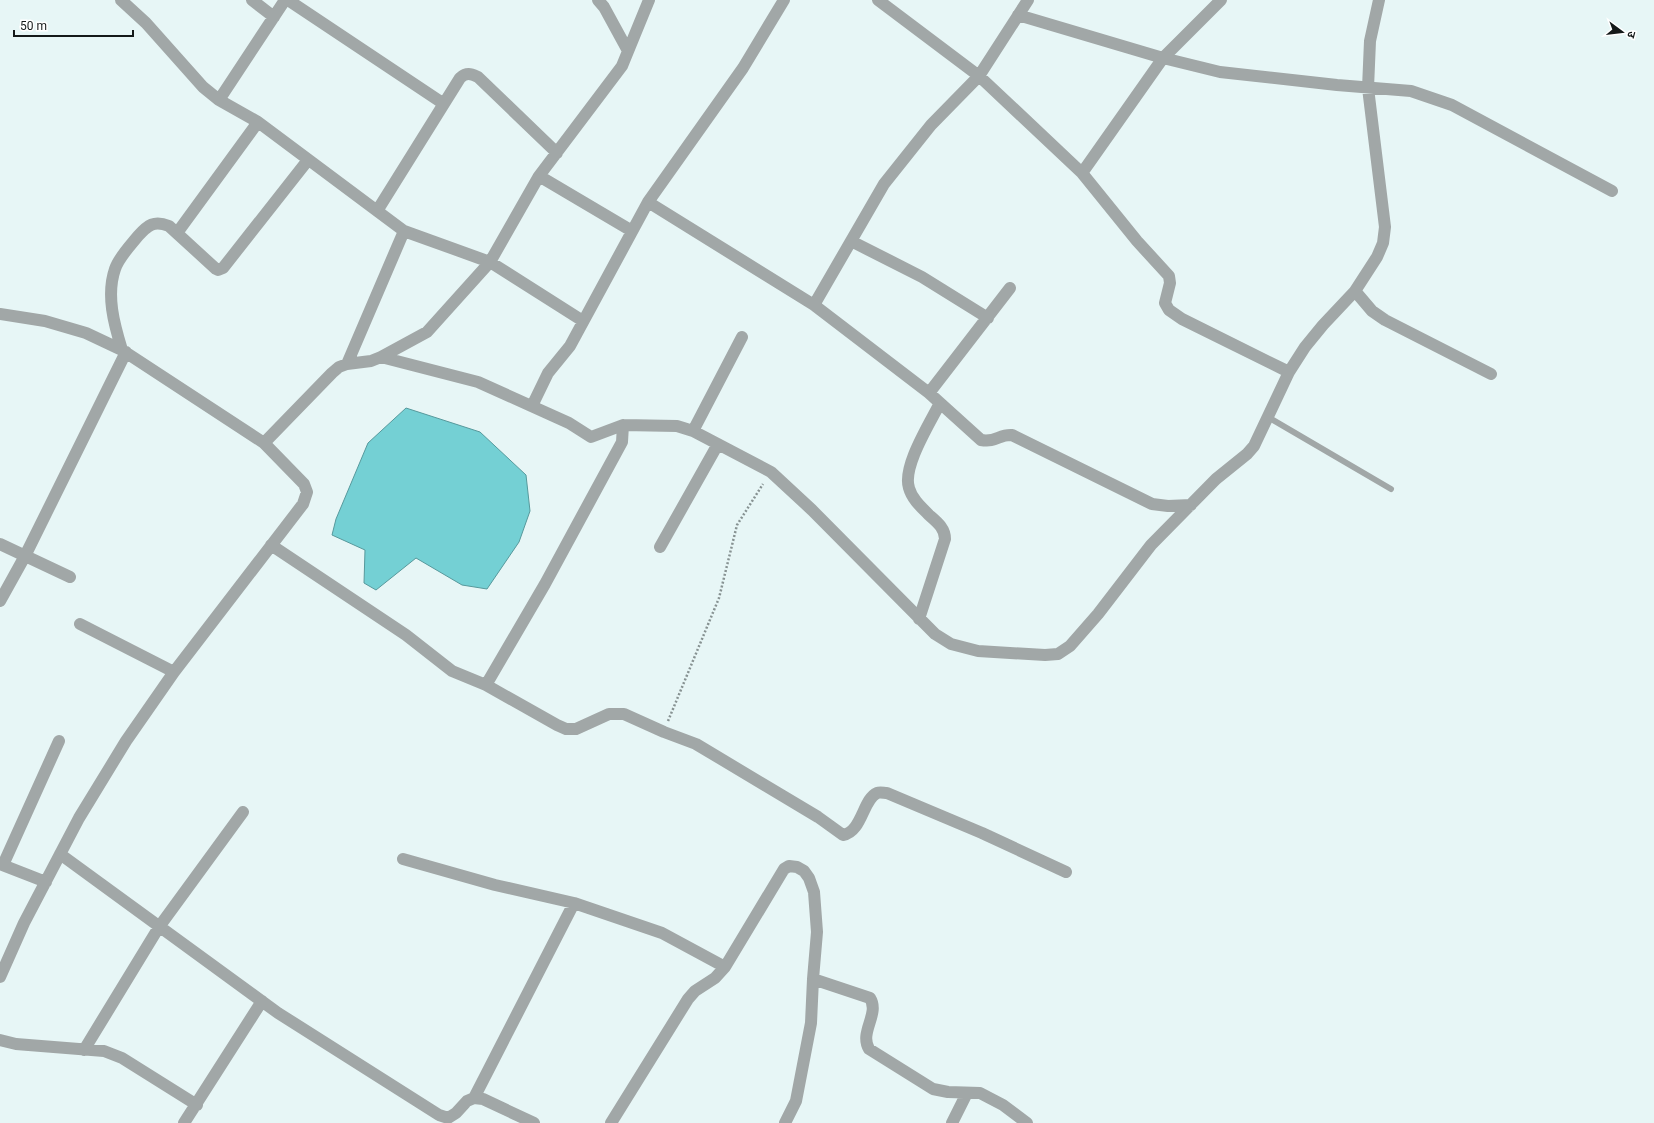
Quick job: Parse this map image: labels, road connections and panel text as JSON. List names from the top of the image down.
{
  "scale_bar": "50 m",
  "north": "right"
}
